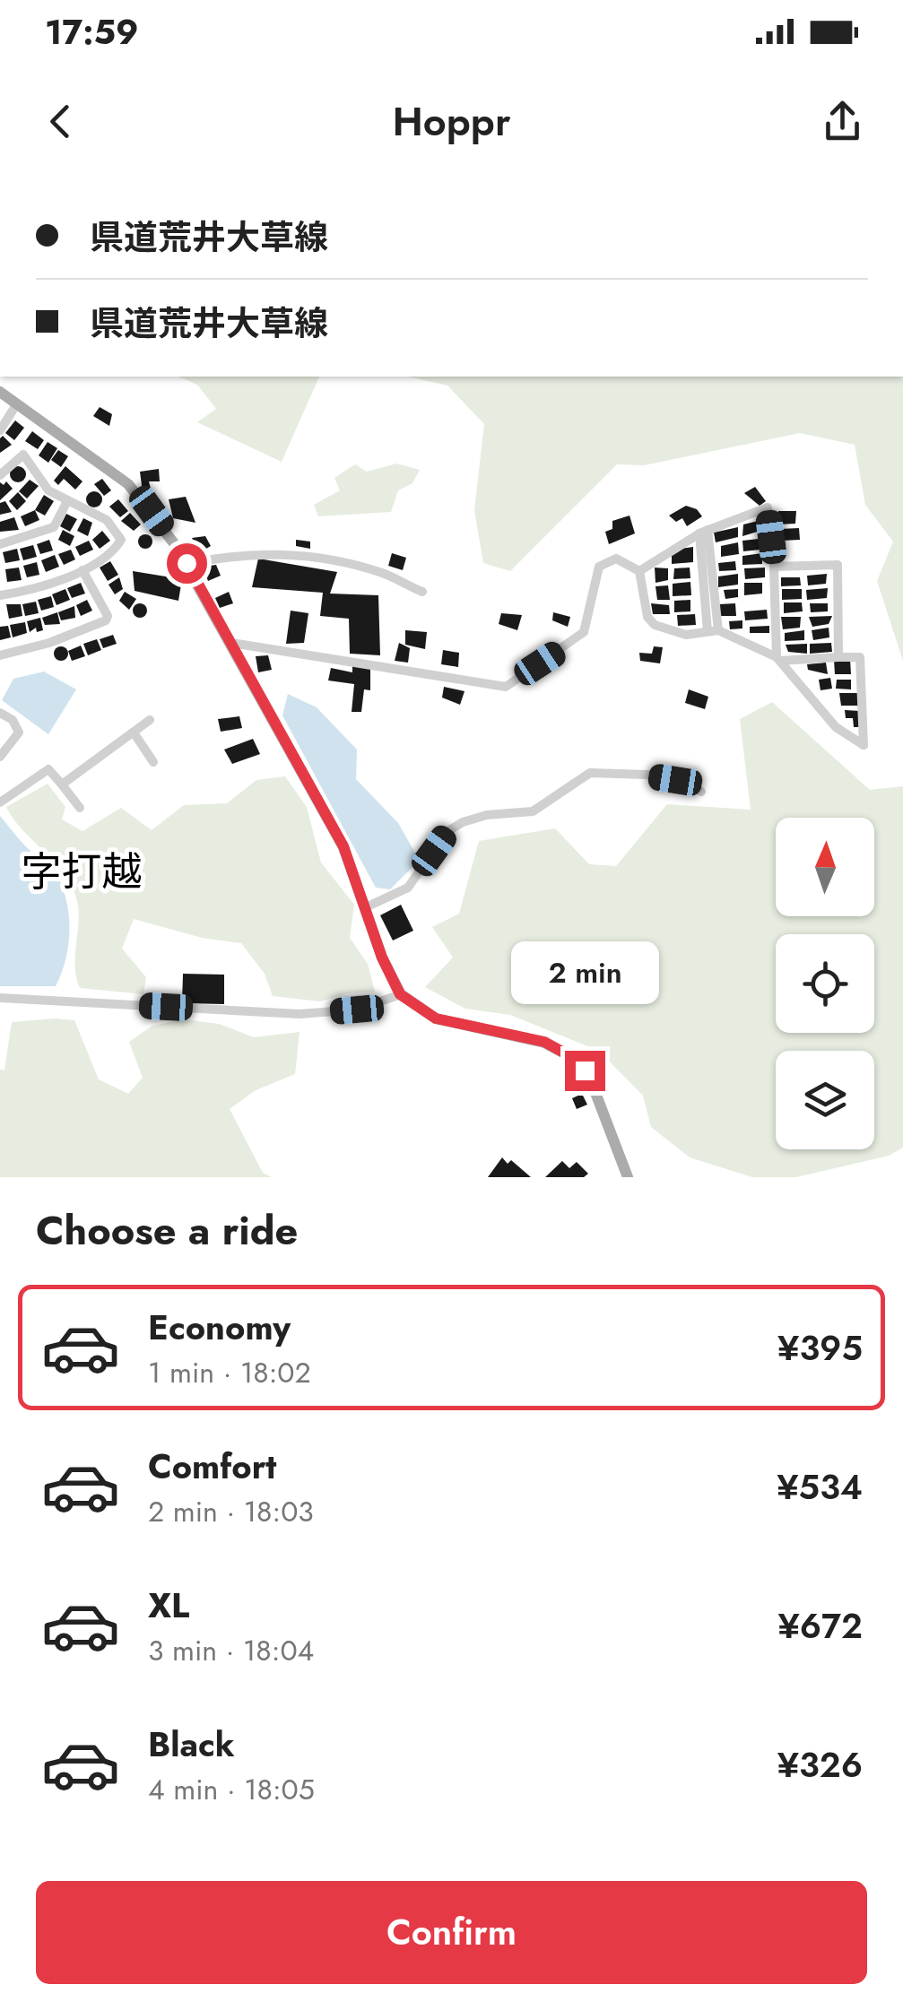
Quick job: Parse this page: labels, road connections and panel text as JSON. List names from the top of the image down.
{
  "districts": ["字打越"],
  "north": "top",
  "page": {
    "status": "17:59",
    "header": "Hoppr",
    "banner": ["県道荒井大草線", "県道荒井大草線"],
    "bubble": "2 min",
    "heading": "Choose a ride",
    "list": [
      {
        "name": "Economy",
        "note": "1 min · 18:02",
        "value": "¥395"
      },
      {
        "name": "Comfort",
        "note": "2 min · 18:03",
        "value": "¥534"
      },
      {
        "name": "XL",
        "note": "3 min · 18:04",
        "value": "¥672"
      },
      {
        "name": "Black",
        "note": "4 min · 18:05",
        "value": "¥326"
      }
    ],
    "buttons": "Confirm"
  }
}
